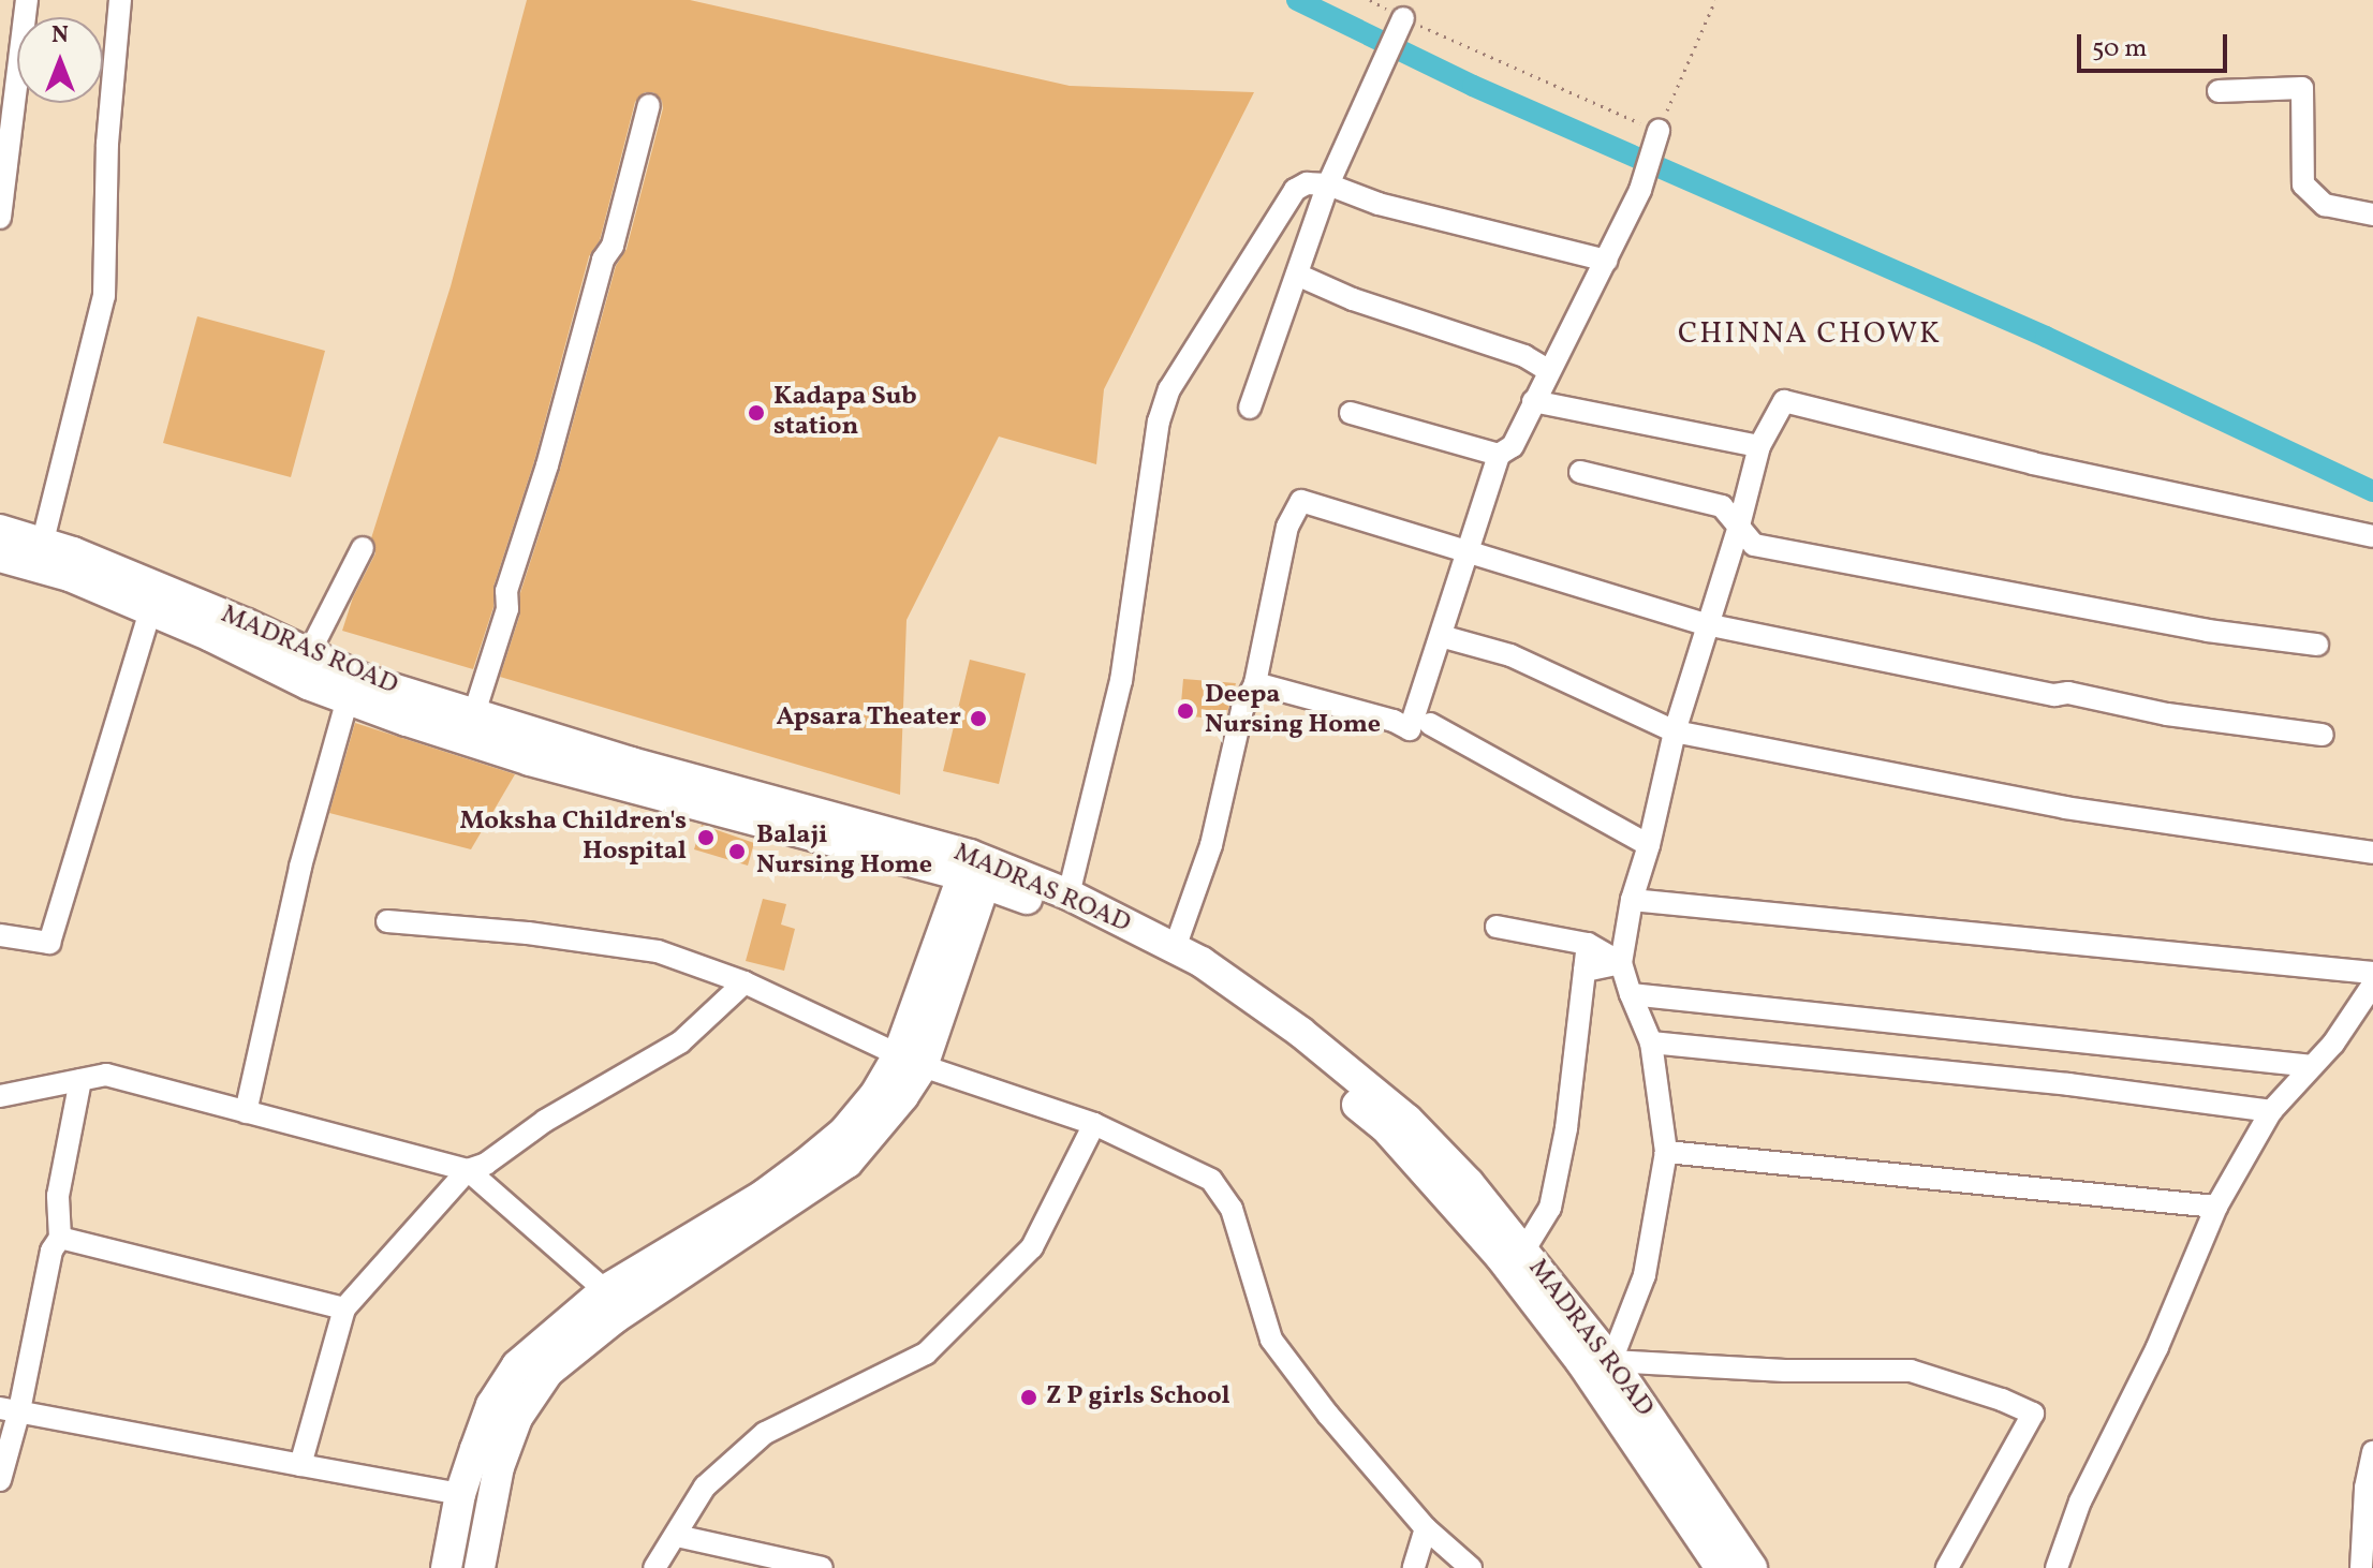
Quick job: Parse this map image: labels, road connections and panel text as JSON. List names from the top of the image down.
{
  "streets": {
    "main road": ["MADRAS ROAD"]
  },
  "districts": ["CHINNA CHOWK"],
  "places": [
    "Kadapa Sub station",
    "Deepa Nursing Home",
    "Apsara Theater",
    "Moksha Children's Hospital",
    "Balaji Nursing Home",
    "Z P girls School"
  ],
  "scale_bar": "50 m",
  "north": "top"
}
